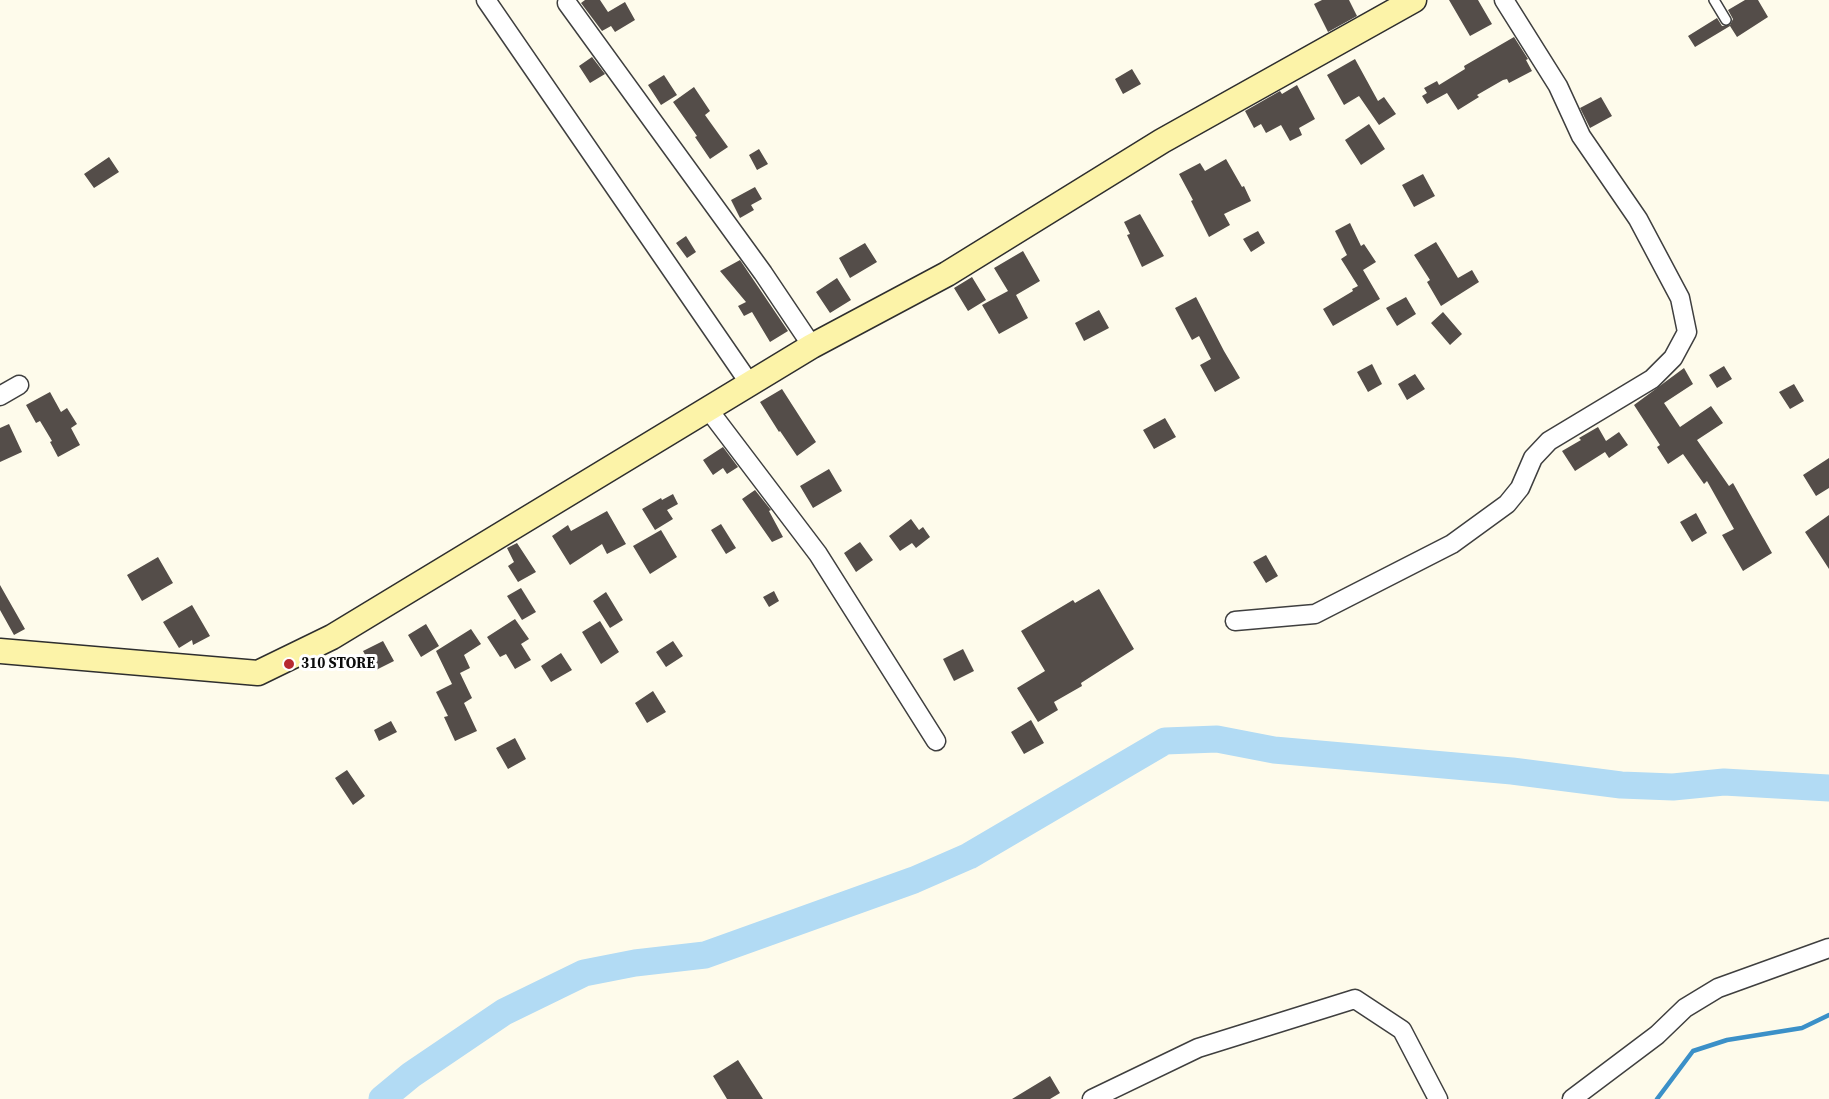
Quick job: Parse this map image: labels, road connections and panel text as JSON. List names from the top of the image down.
{
  "places": ["310 STORE"]
}
